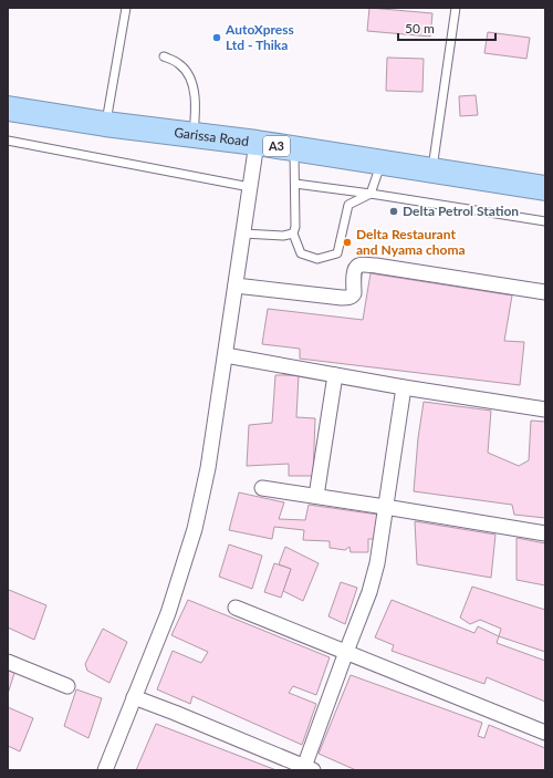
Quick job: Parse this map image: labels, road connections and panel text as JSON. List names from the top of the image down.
{
  "streets": {
    "highway": ["Garissa Road", "A3"]
  },
  "places": ["AutoXpress Ltd - Thika", "Delta Petrol Station", "Delta Restaurant and Nyama choma"],
  "scale_bar": "50 m"
}
